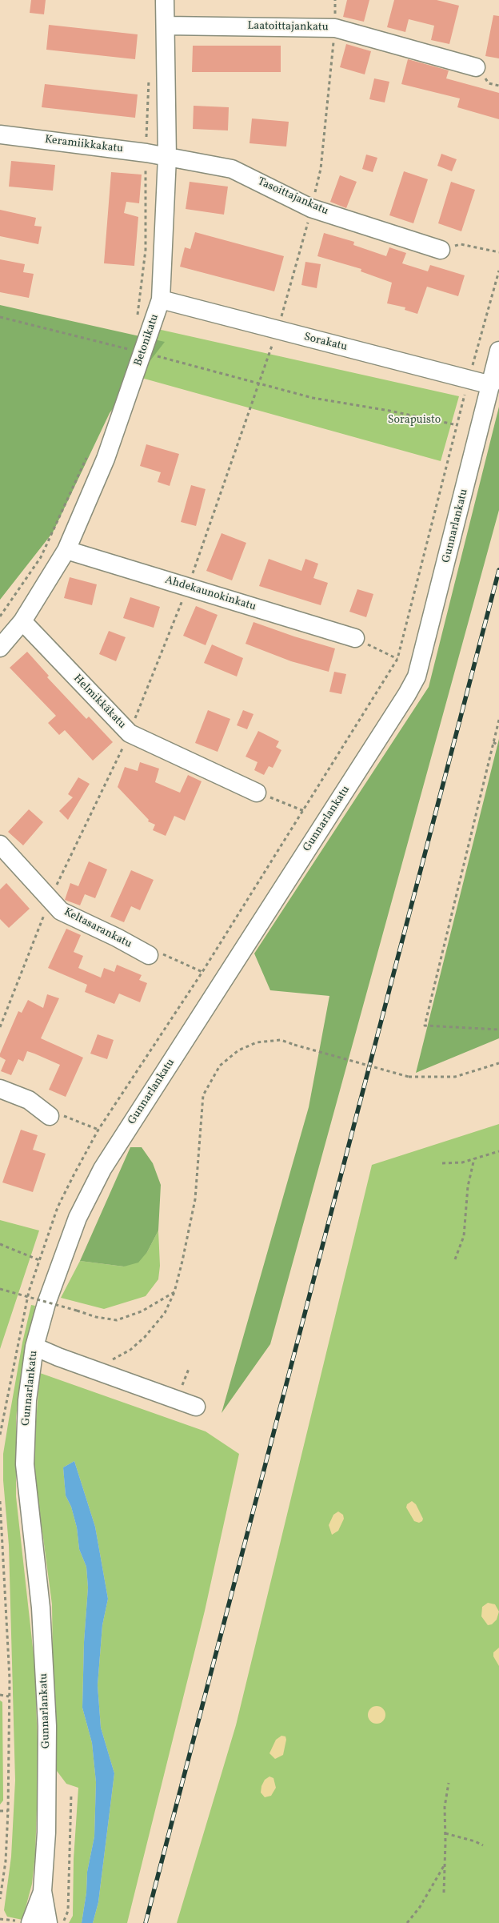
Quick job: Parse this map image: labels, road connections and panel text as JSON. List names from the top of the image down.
{
  "streets": {
    "street": [
      "Laatoittajankatu",
      "Keramiikkakatu",
      "Tasoittajankatu",
      "Betonikatu",
      "Sorakatu",
      "Gunnarlankatu",
      "Ahdekaunokinkatu",
      "Helmikkäkatu",
      "Keltasarankatu"
    ]
  },
  "crossings": [
    ["Laatoittajankatu", "Betonikatu"],
    ["Keramiikkakatu", "Tasoittajankatu"],
    ["Keramiikkakatu", "Betonikatu"],
    ["Tasoittajankatu", "Betonikatu"],
    ["Betonikatu", "Sorakatu"],
    ["Betonikatu", "Ahdekaunokinkatu"],
    ["Betonikatu", "Helmikkäkatu"],
    ["Sorakatu", "Gunnarlankatu"]
  ],
  "parks": ["Sorapuisto"]
}
